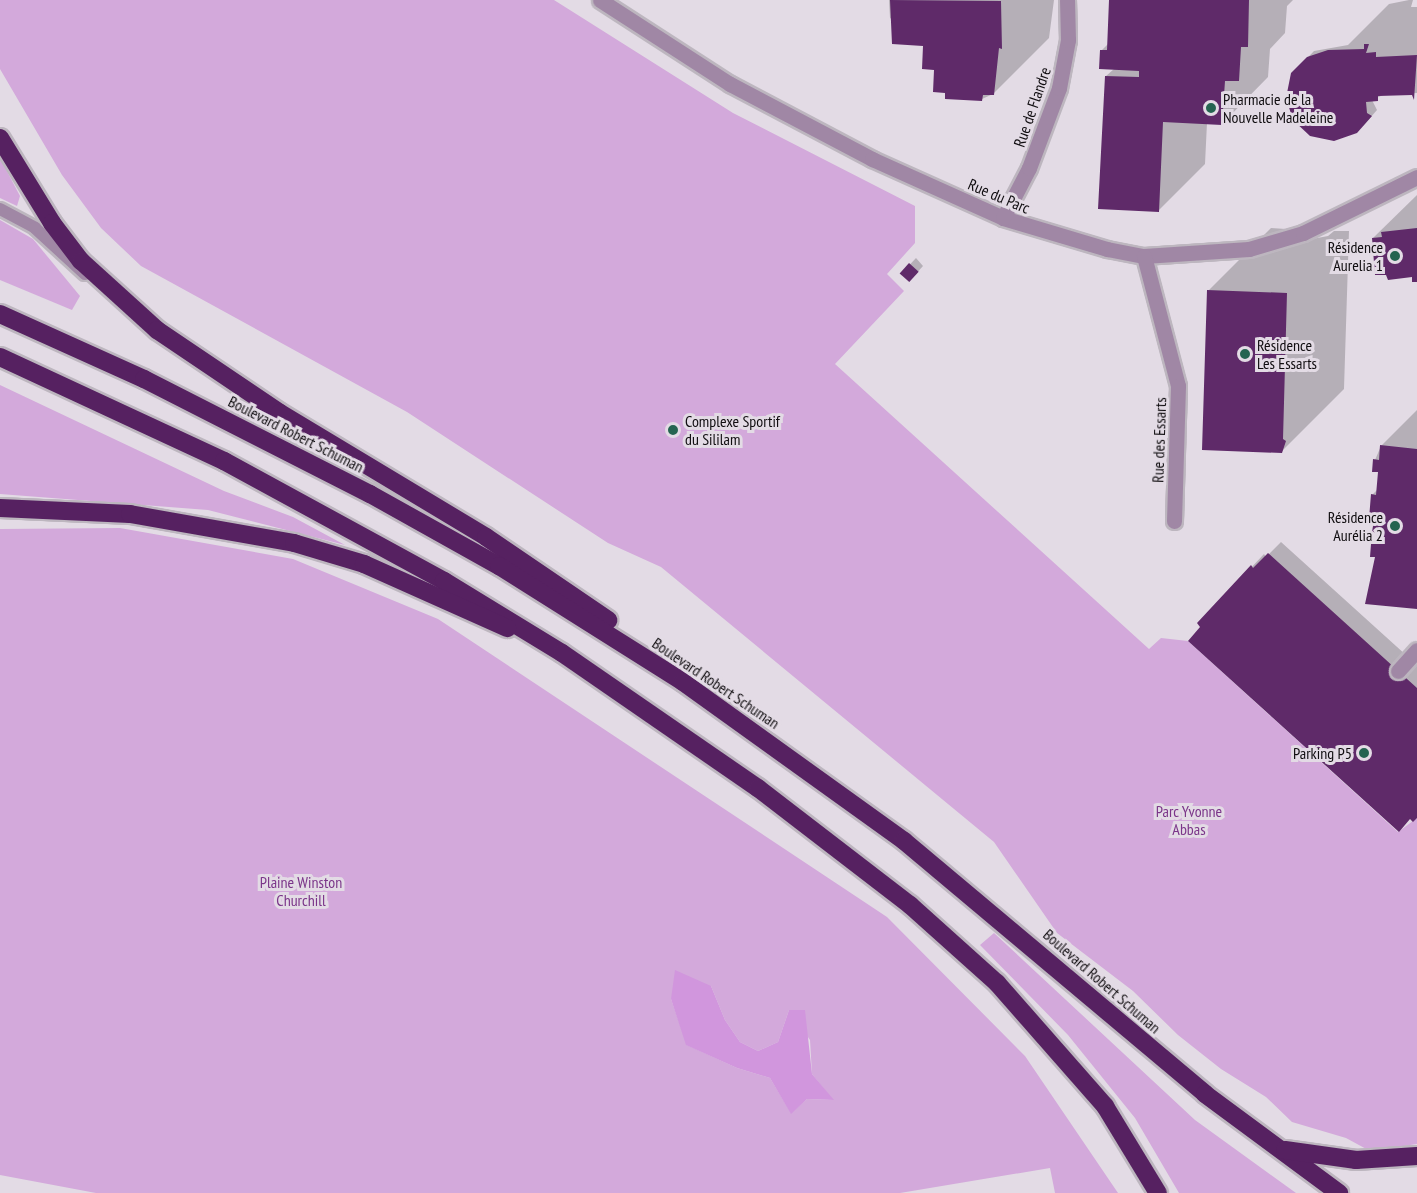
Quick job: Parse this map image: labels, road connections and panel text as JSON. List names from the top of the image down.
{
  "streets": {
    "highway": ["Boulevard Robert Schuman"],
    "street": ["Rue de Flandre", "Rue du Parc", "Rue des Essarts"]
  },
  "crossings": [
    ["Rue de Flandre", "Rue du Parc"],
    ["Rue du Parc", "Rue des Essarts"]
  ],
  "parks": ["Parc Yvonne Abbas", "Plaine Winston Churchill"],
  "places": [
    "Pharmacie de la Nouvelle Madeleine",
    "Résidence Aurelia 1",
    "Résidence Les Essarts",
    "Complexe Sportif du Sililam",
    "Résidence Aurélia 2",
    "Parking P5"
  ]
}
